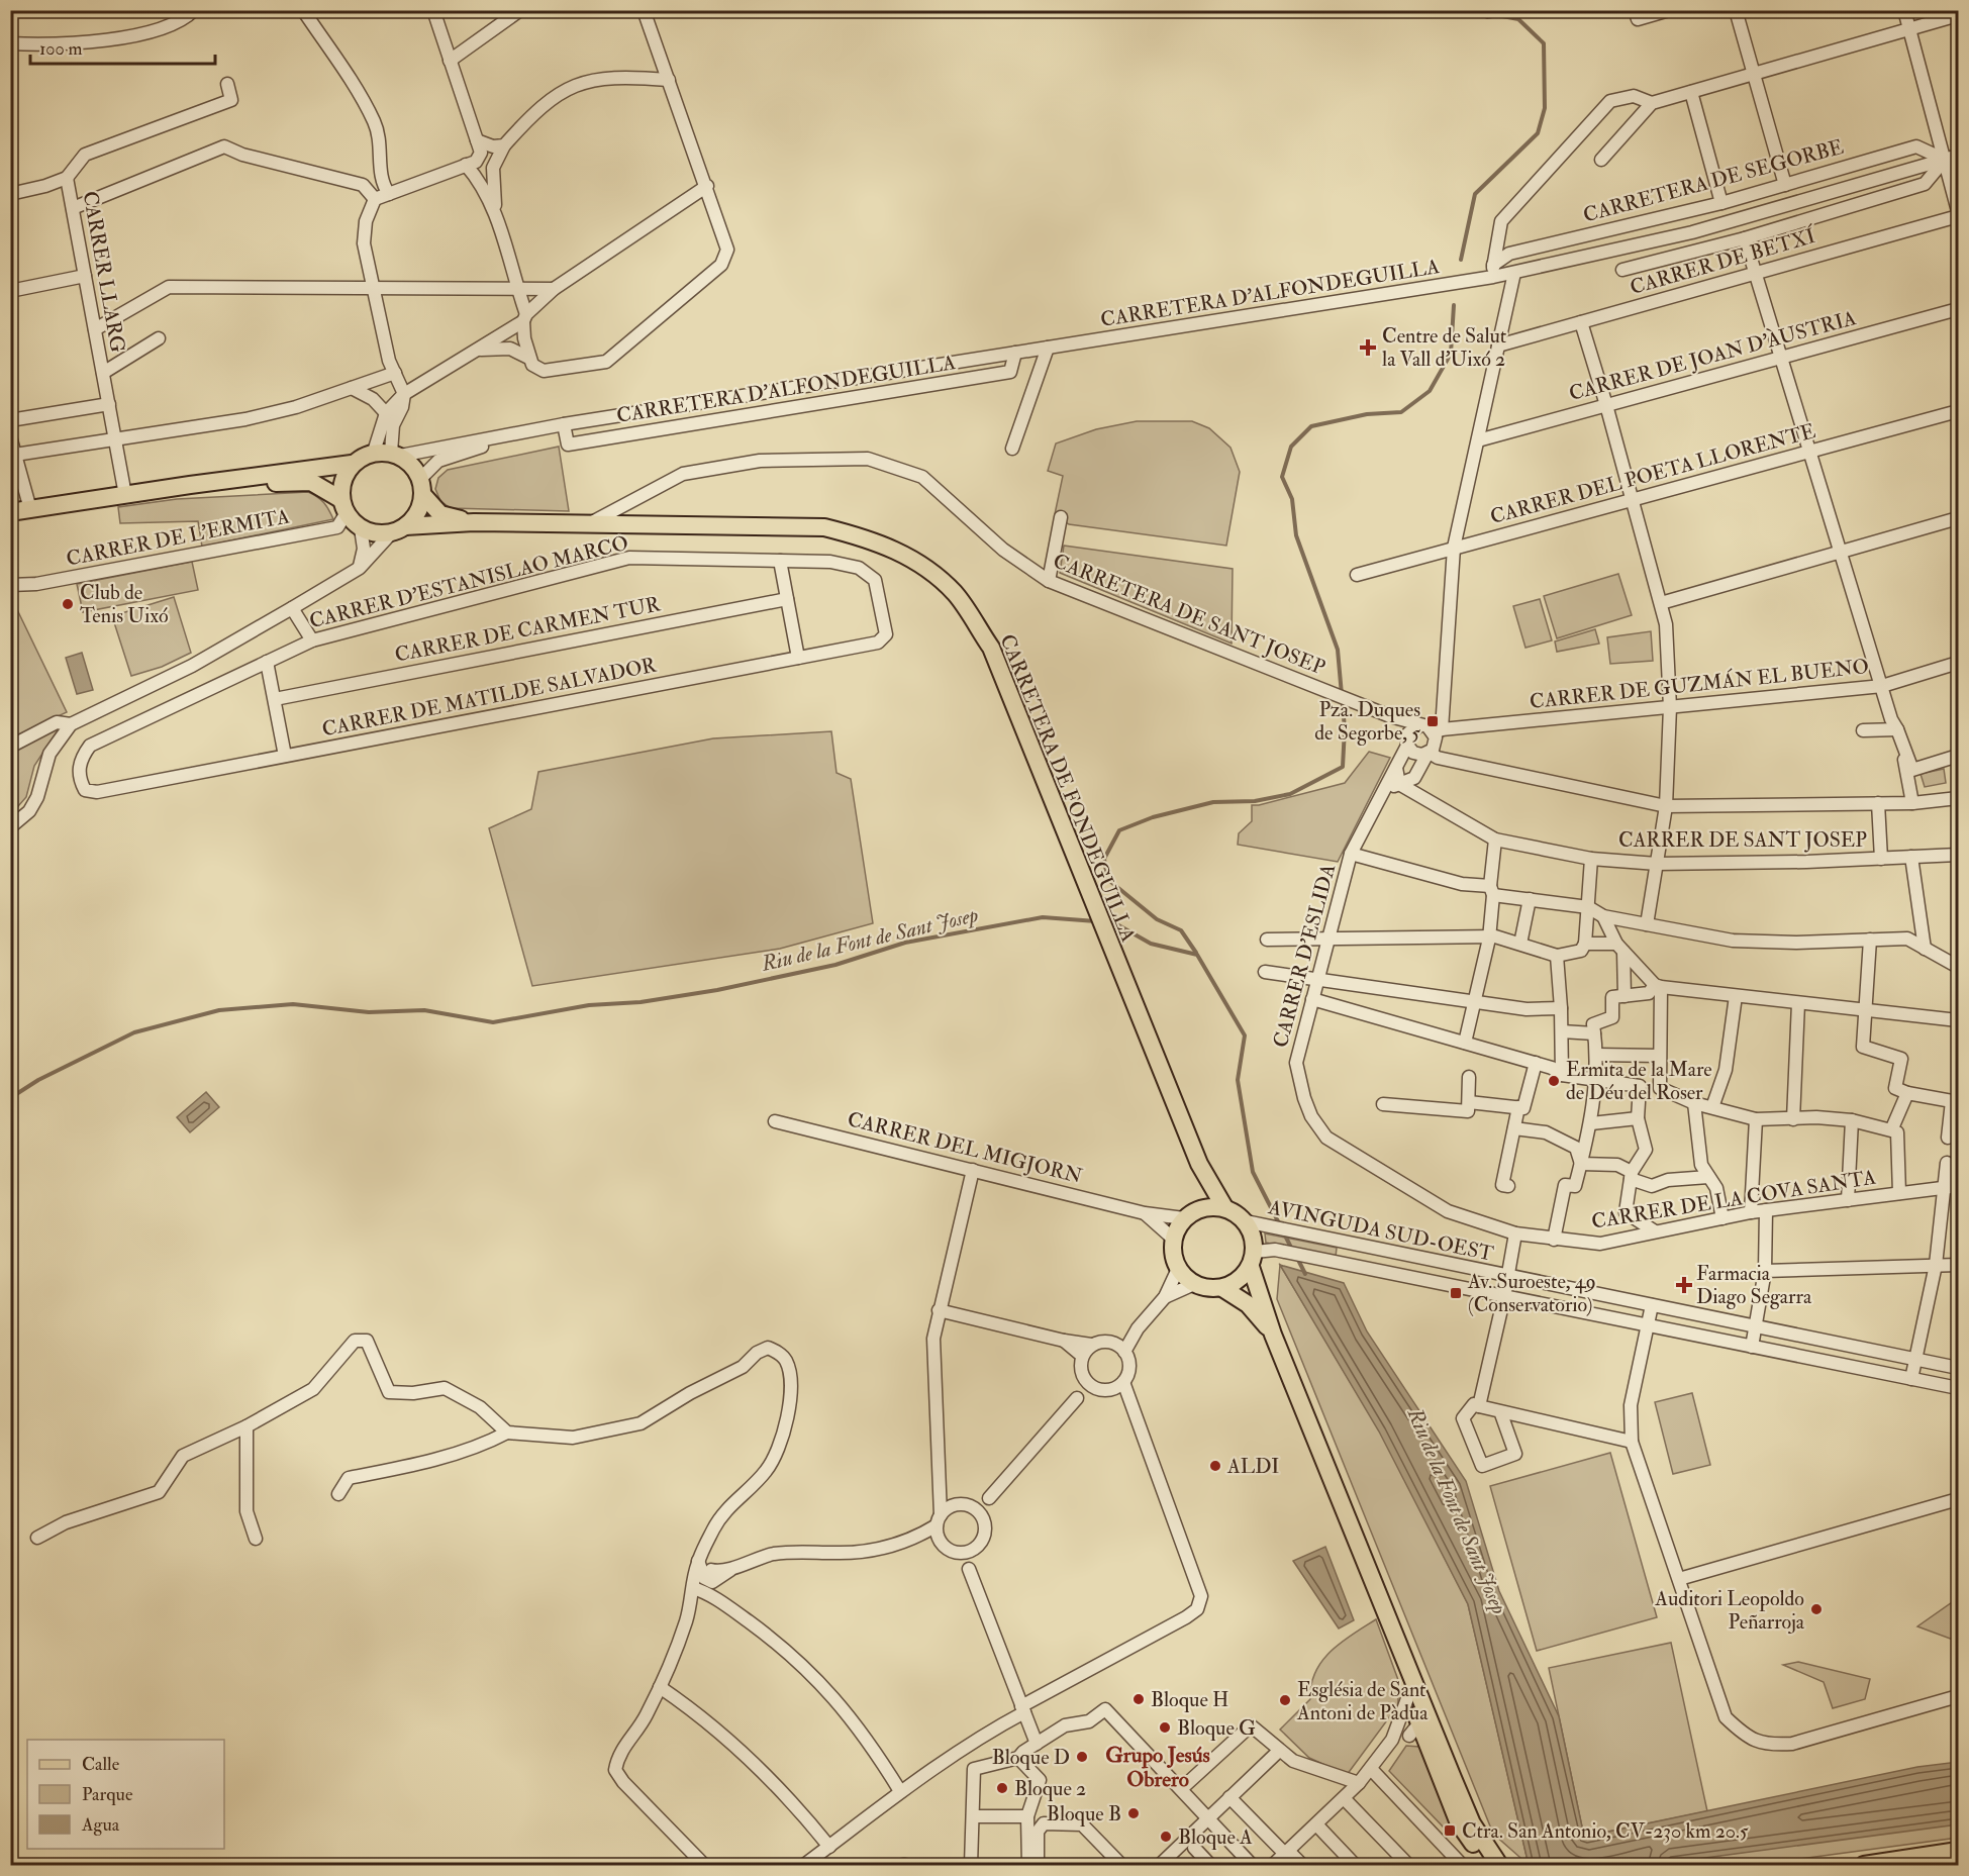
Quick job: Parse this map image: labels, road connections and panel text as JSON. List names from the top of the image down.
{
  "streets": {
    "main road": ["CARRETERA DE FONDEGUILLA"],
    "street": [
      "CARRETERA DE SEGORBE",
      "CARRER DE BETXÍ",
      "CARRER LLARG",
      "CARRETERA D'ALFONDEGUILLA",
      "CARRER DE JOAN D'ÀUSTRIA",
      "CARRER DEL POETA LLORENTE",
      "CARRER DE L'ERMITA",
      "CARRER D'ESTANISLAO MARCO",
      "CARRETERA DE SANT JOSEP",
      "CARRER DE CARMEN TUR",
      "CARRER DE GUZMÁN EL BUENO",
      "CARRER DE MATILDE SALVADOR",
      "CARRER DE SANT JOSEP",
      "CARRER D'ESLIDA",
      "CARRER DEL MIGJORN",
      "CARRER DE LA COVA SANTA",
      "AVINGUDA SUD-OEST"
    ]
  },
  "crossings": [
    ["CARRETERA DE SEGORBE", "CARRETERA D'ALFONDEGUILLA"],
    ["CARRETERA D'ALFONDEGUILLA", "CARRER DE L'ERMITA"],
    ["CARRETERA D'ALFONDEGUILLA", "CARRETERA DE FONDEGUILLA"],
    ["CARRER DE L'ERMITA", "CARRETERA DE FONDEGUILLA"],
    ["CARRER D'ESTANISLAO MARCO", "CARRER DE MATILDE SALVADOR"],
    ["CARRETERA DE SANT JOSEP", "CARRER DE GUZMÁN EL BUENO"],
    ["CARRETERA DE SANT JOSEP", "CARRETERA DE FONDEGUILLA"],
    ["CARRETERA DE SANT JOSEP", "CARRER D'ESLIDA"],
    ["CARRER DE GUZMÁN EL BUENO", "CARRER D'ESLIDA"],
    ["CARRETERA DE FONDEGUILLA", "CARRER DEL MIGJORN"],
    ["CARRETERA DE FONDEGUILLA", "AVINGUDA SUD-OEST"],
    ["CARRER D'ESLIDA", "CARRER DE LA COVA SANTA"],
    ["CARRER DEL MIGJORN", "AVINGUDA SUD-OEST"]
  ],
  "districts": ["Grupo Jesús Obrero"],
  "water": ["Riu de la Font de Sant Josep"],
  "places": {
    "health": ["Centre de Salut la Vall d'Uixó 2", "Farmacia Diago Segarra"],
    "other": [
      "Club de Tenis Uixó",
      "Ermita de la Mare de Déu del Roser",
      "ALDI",
      "Auditori Leopoldo Peñarroja",
      "Bloque H",
      "Església de Sant Antoni de Pàdua",
      "Bloque G",
      "Bloque D",
      "Bloque 2",
      "Bloque B",
      "Bloque A"
    ],
    "transit": ["Pza. Duques de Segorbe, 5", "Av. Suroeste, 49 (Conservatorio)", "Ctra. San Antonio, CV-230 km 20.5"]
  },
  "legend": ["Calle", "Parque", "Agua"],
  "scale_bar": "100 m"
}
